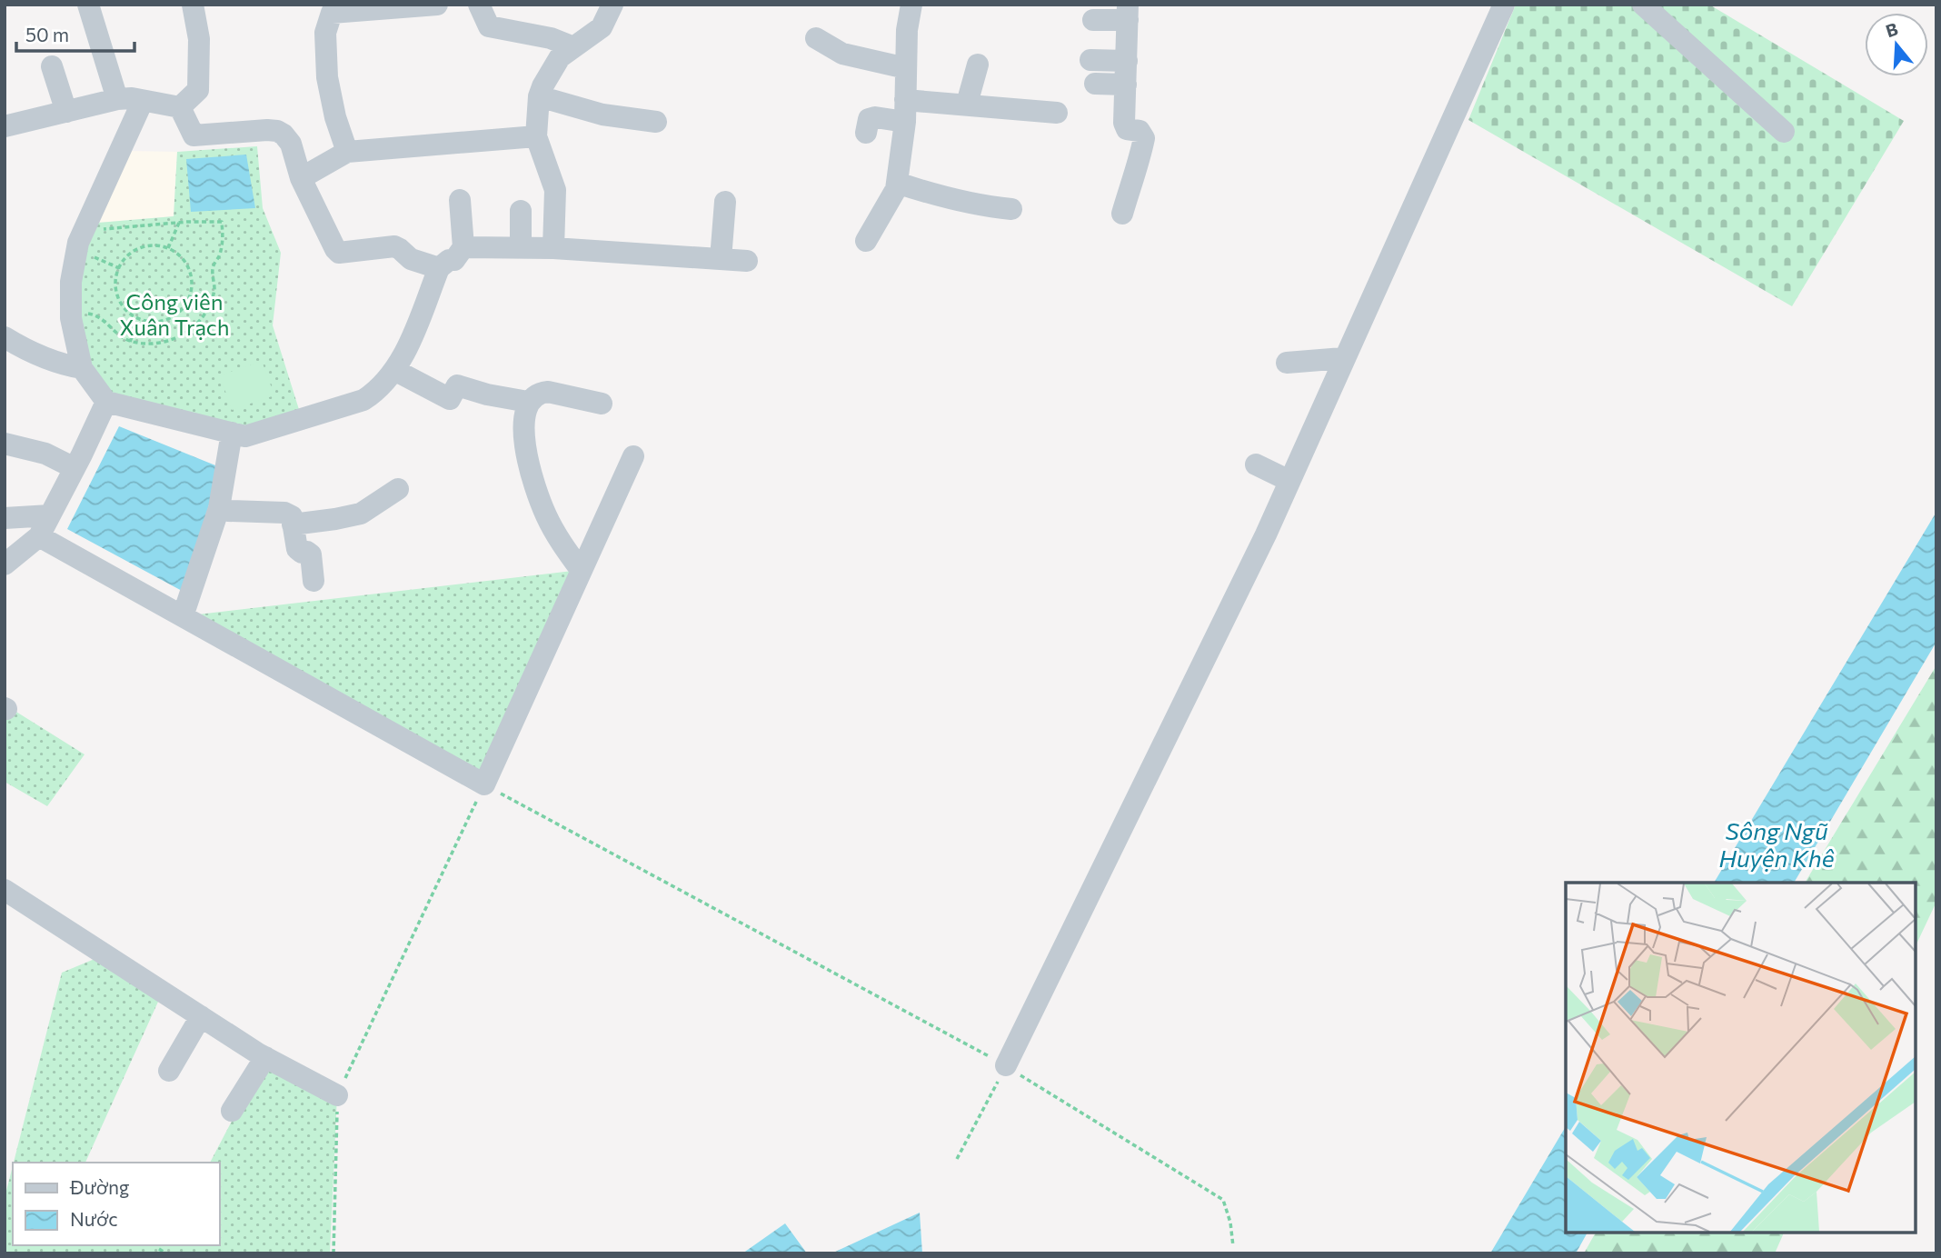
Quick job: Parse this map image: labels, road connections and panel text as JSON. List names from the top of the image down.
{
  "water": ["Sông Ngũ Huyện Khê"],
  "parks": ["Công viên Xuân Trạch"],
  "legend": ["Đường", "Nước"],
  "scale_bar": "50 m",
  "north": "top"
}
